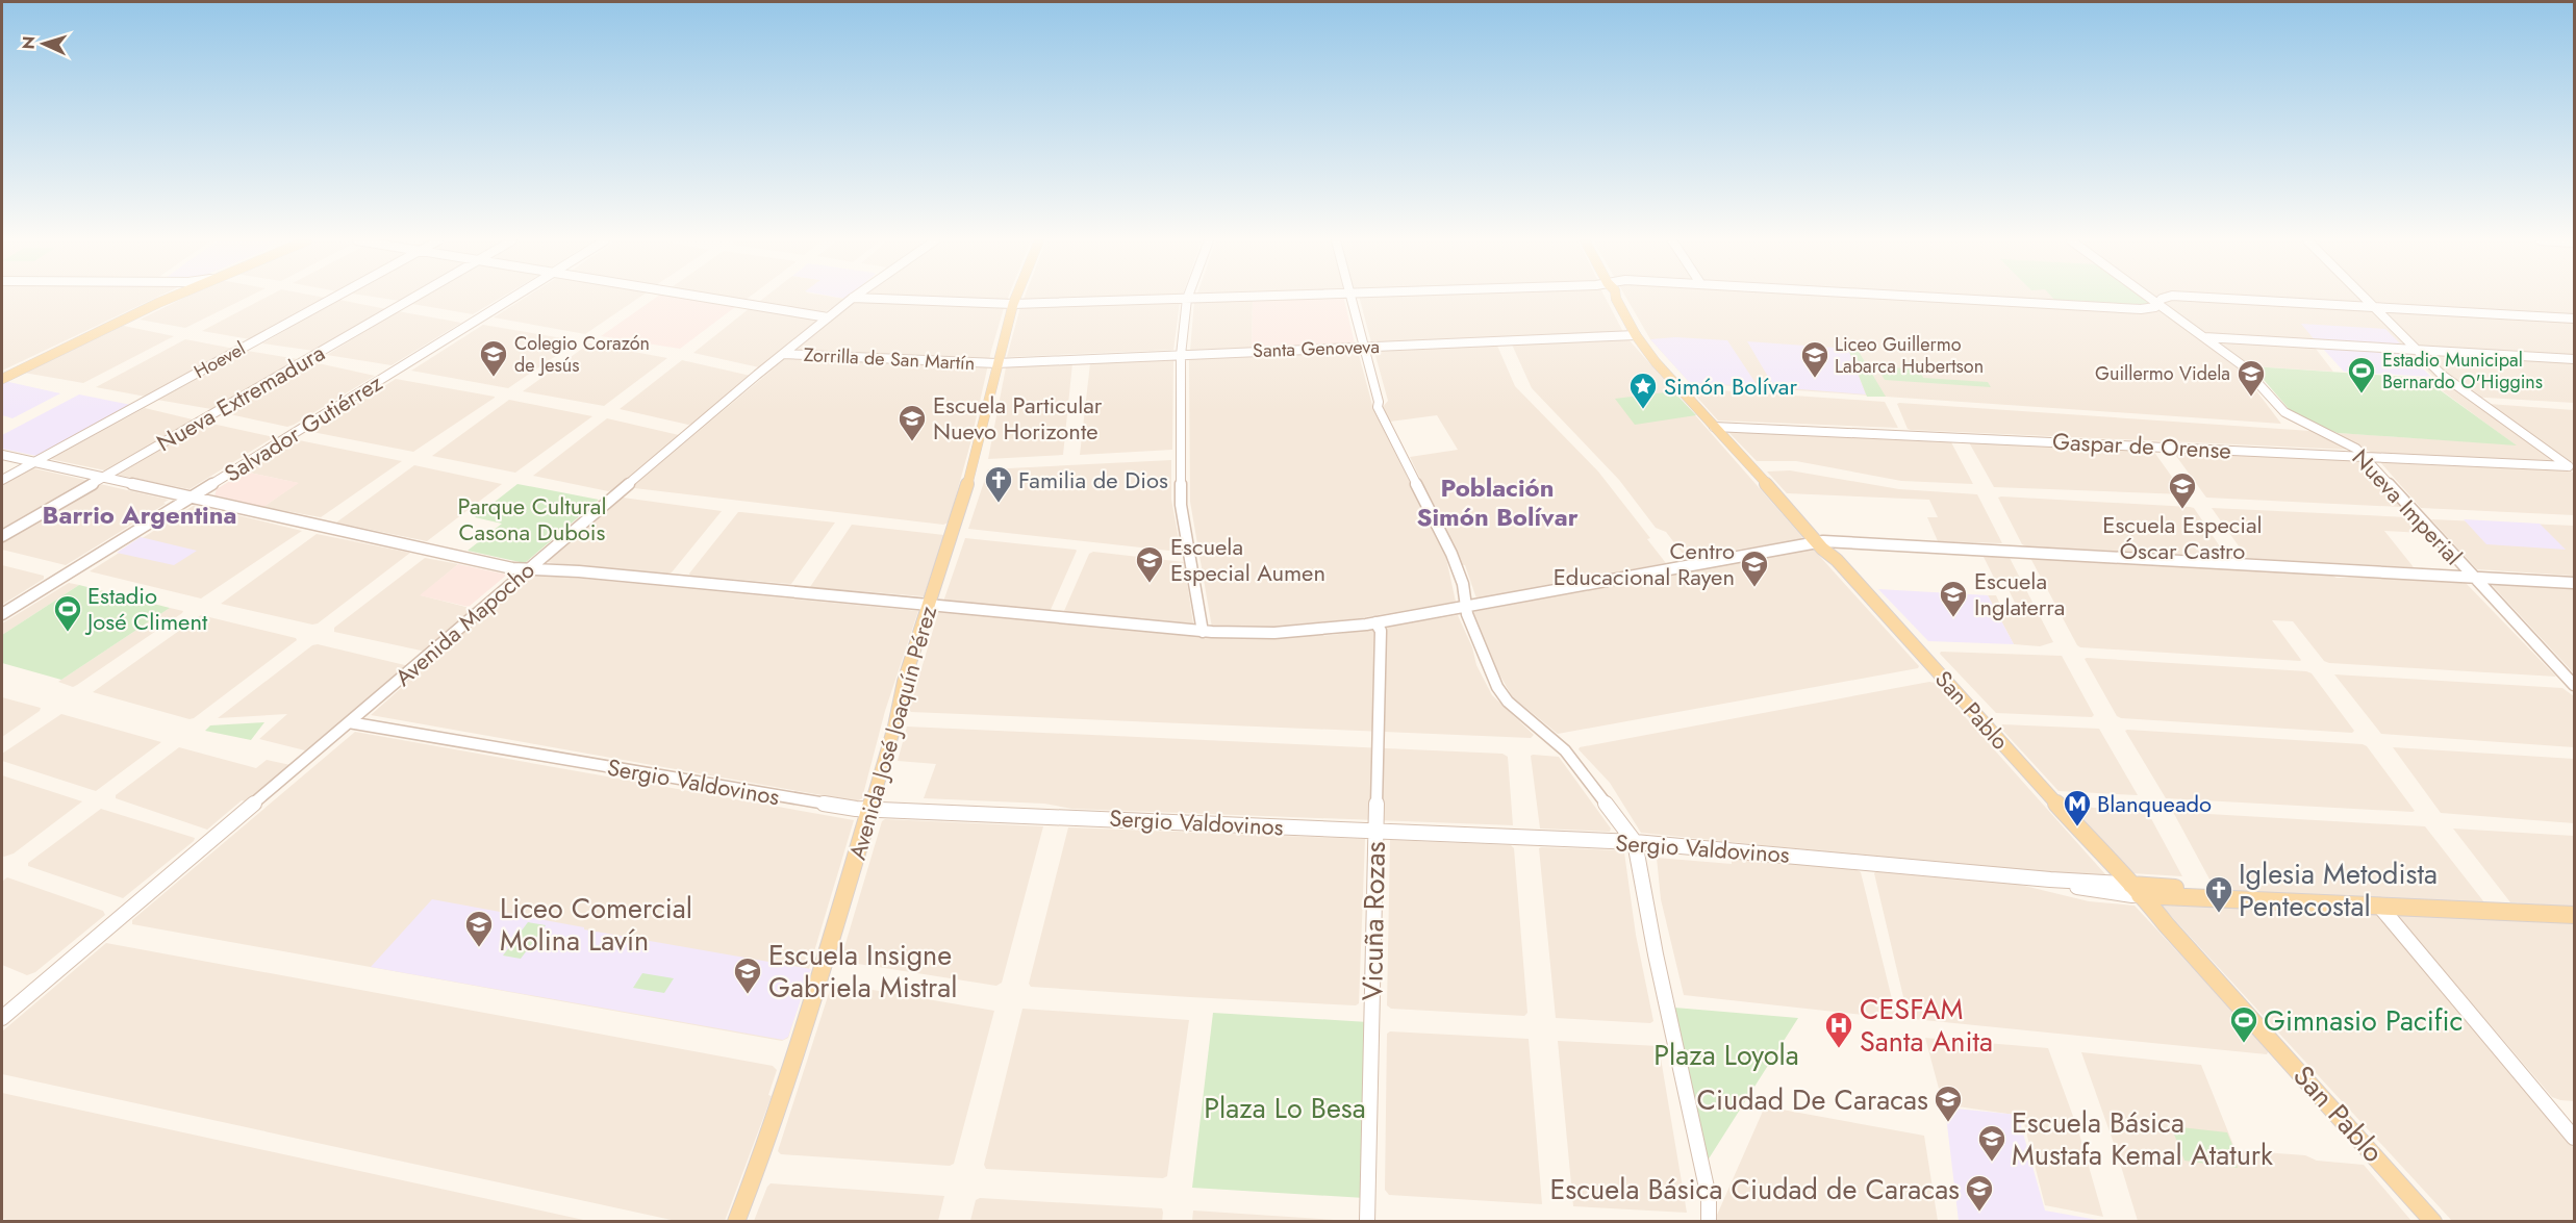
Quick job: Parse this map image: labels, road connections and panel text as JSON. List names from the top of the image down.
{
  "streets": {
    "main road": ["San Pablo", "Avenida José Joaquín Pérez"],
    "street": [
      "Santa Genoveva",
      "Zorrilla de San Martín",
      "Hoevel",
      "Nueva Extremadura",
      "Salvador Gutiérrez",
      "Gaspar de Orense",
      "Nueva Imperial",
      "Avenida Mapocho",
      "Sergio Valdovinos",
      "Vicuña Rozas"
    ]
  },
  "crossings": [
    ["Santa Genoveva", "Zorrilla de San Martín"],
    ["Santa Genoveva", "San Pablo"],
    ["Santa Genoveva", "Avenida José Joaquín Pérez"],
    ["Zorrilla de San Martín", "Avenida Mapocho"],
    ["Zorrilla de San Martín", "Avenida José Joaquín Pérez"],
    ["Gaspar de Orense", "Nueva Imperial"],
    ["Gaspar de Orense", "San Pablo"],
    ["Avenida Mapocho", "Sergio Valdovinos"],
    ["San Pablo", "Sergio Valdovinos"],
    ["Avenida José Joaquín Pérez", "Sergio Valdovinos"],
    ["Sergio Valdovinos", "Vicuña Rozas"]
  ],
  "districts": ["Población Simón Bolívar", "Barrio Argentina"],
  "parks": ["Parque Cultural Casona Dubois", "Plaza Loyola", "Plaza Lo Besa"],
  "places": {
    "school or university": [
      "Colegio Corazón de Jesús",
      "Liceo Guillermo Labarca Hubertson",
      "Guillermo Videla",
      "Escuela Particular Nuevo Horizonte",
      "Escuela Especial Óscar Castro",
      "Escuela Especial Aumen",
      "Centro Educacional Rayen",
      "Escuela Inglaterra",
      "Liceo Comercial Molina Lavín",
      "Escuela Insigne Gabriela Mistral",
      "Ciudad De Caracas",
      "Escuela Básica Mustafa Kemal Ataturk",
      "Escuela Básica Ciudad de Caracas"
    ],
    "sports": ["Estadio Municipal Bernardo O'Higgins", "Estadio José Climent", "Gimnasio Pacific"],
    "place": ["Simón Bolívar"],
    "church": ["Familia de Dios", "Iglesia Metodista Pentecostal"],
    "metro station": ["Blanqueado"],
    "hospital": ["CESFAM Santa Anita"]
  },
  "north": "left"
}
